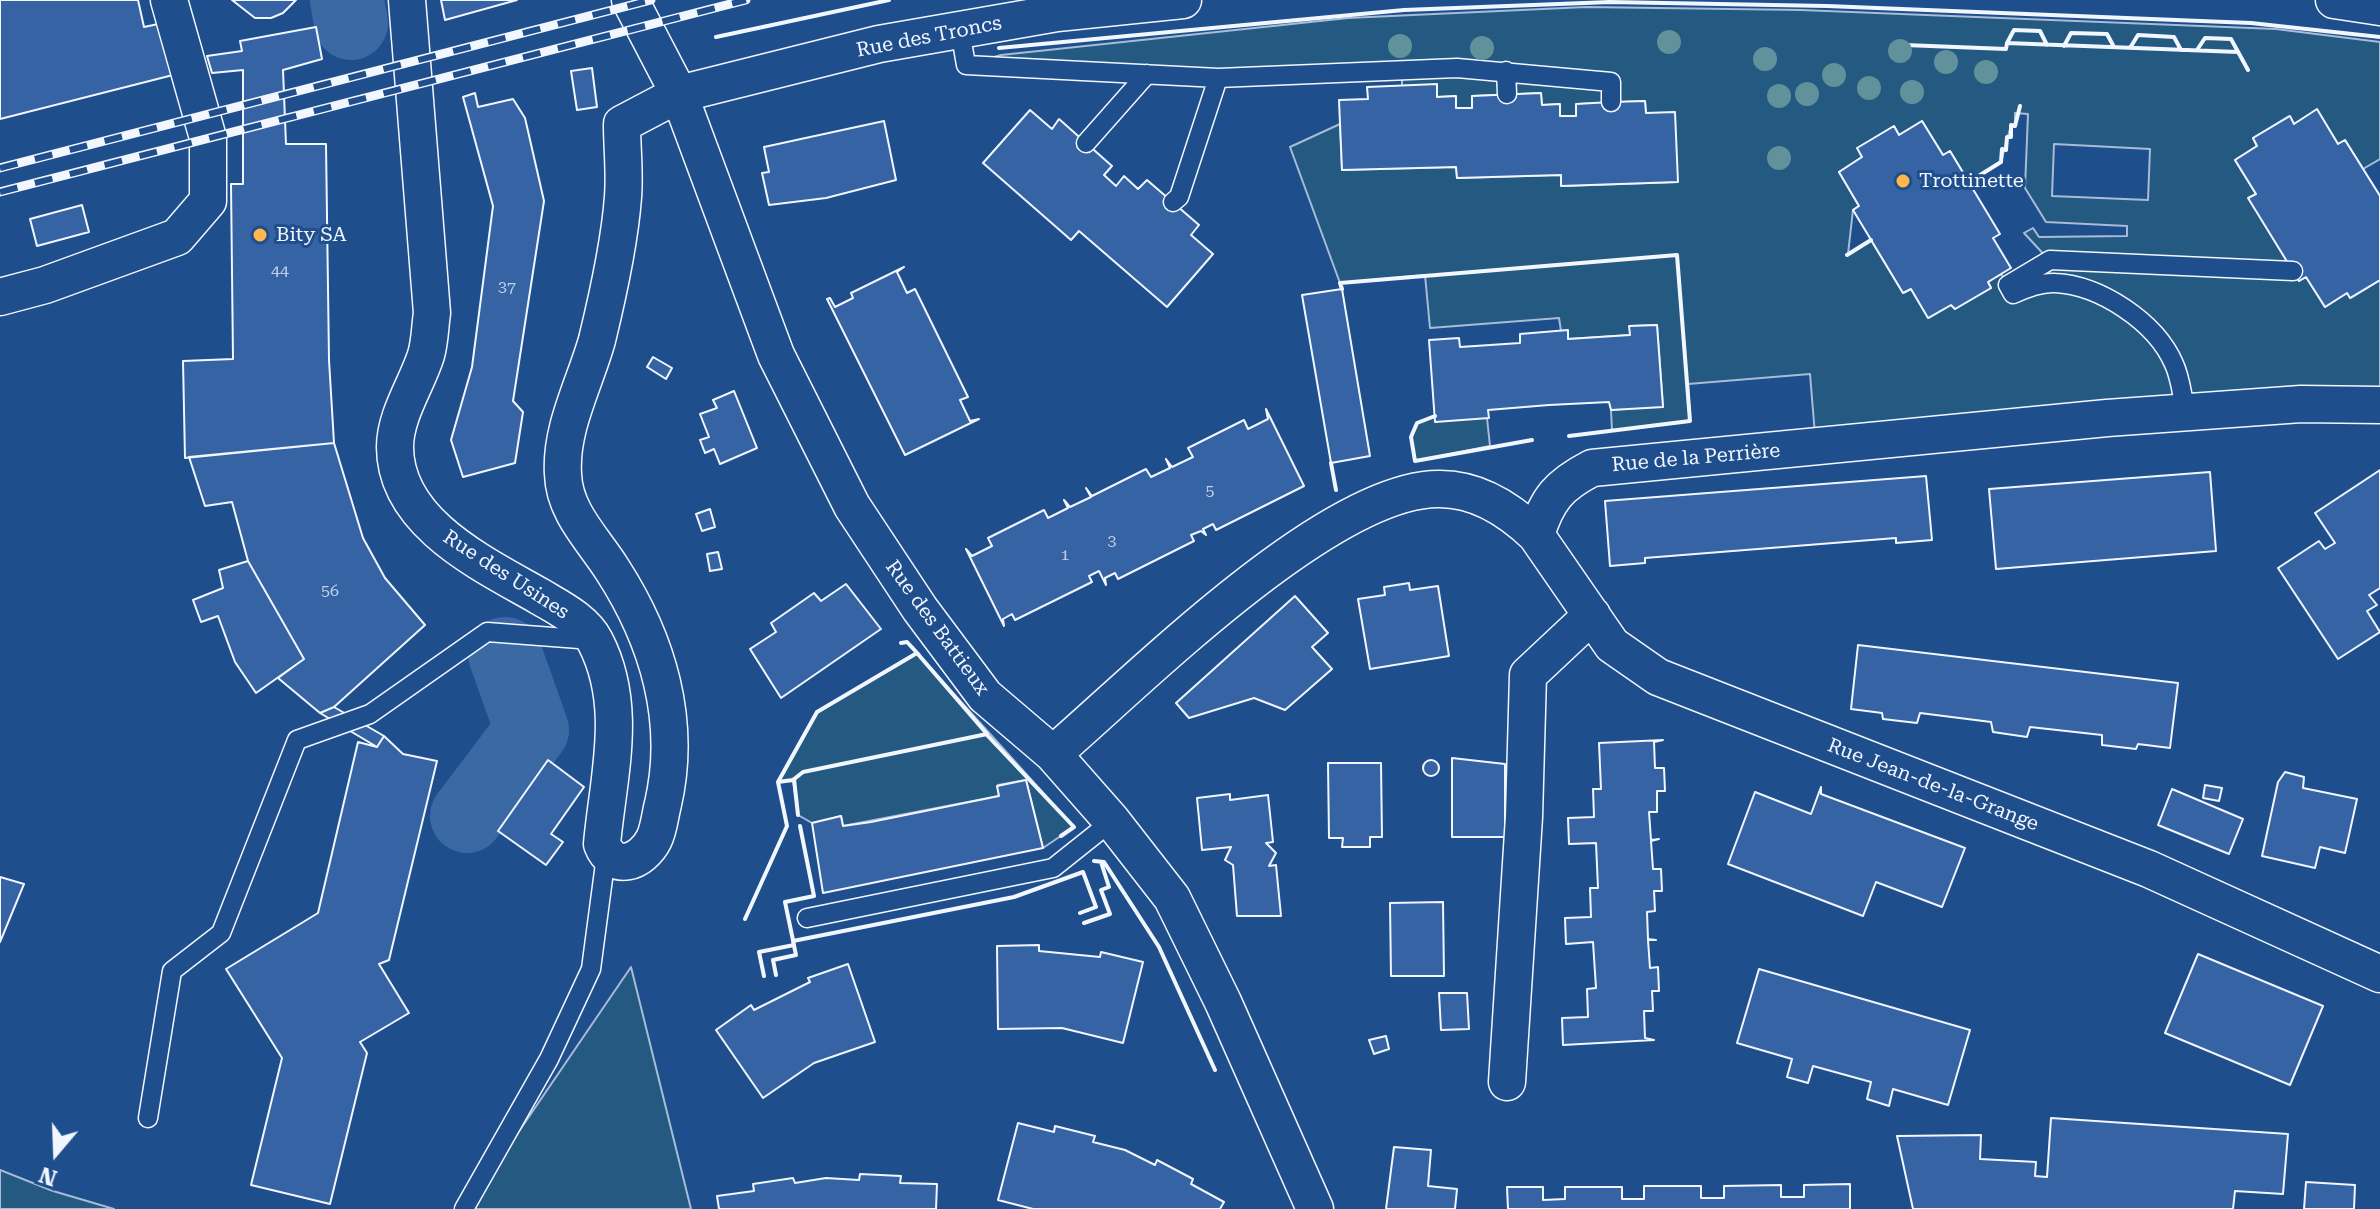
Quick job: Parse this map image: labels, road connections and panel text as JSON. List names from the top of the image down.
{
  "streets": {
    "street": [
      "Rue des Troncs",
      "Rue de la Perrière",
      "Rue des Usines",
      "Rue des Battieux",
      "Rue Jean-de-la-Grange"
    ]
  },
  "crossings": [
    ["Rue des Troncs", "Rue des Usines"],
    ["Rue des Troncs", "Rue des Battieux"],
    ["Rue de la Perrière", "Rue Jean-de-la-Grange"]
  ],
  "places": ["Trottinette", "Bity SA"],
  "house_numbers": [
    "44",
    "37",
    "5",
    "3",
    "1",
    "56"
  ],
  "north": "bottom"
}
